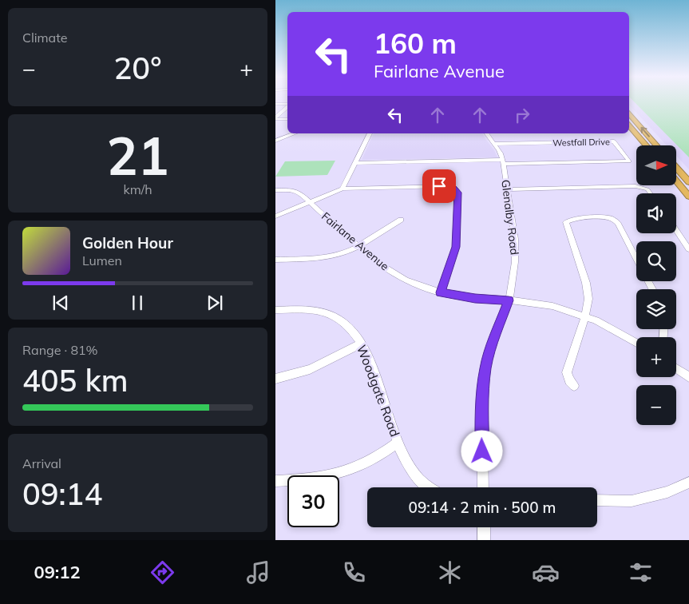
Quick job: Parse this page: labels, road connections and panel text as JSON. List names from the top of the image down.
{
  "streets": {
    "street": [
      "Westfall Drive",
      "Glenalby Road",
      "Fairlane Avenue",
      "Woodgate Road"
    ]
  },
  "crossings": [
    ["Westfall Drive", "Glenalby Road"],
    ["Glenalby Road", "Fairlane Avenue"]
  ],
  "north": "right",
  "page": {
    "tile": [
      "Climate",
      ["21", "km/h"],
      ["Range · 81%", "405 km"],
      ["Arrival", "09:14"]
    ],
    "turn": ["160 m", "Fairlane Avenue"],
    "heat": ["−", "20°", "+"],
    "map_buttons": ["+", "−"],
    "song": ["Golden Hour", "Lumen"],
    "limit": "30",
    "trip": "09:14 · 2 min · 500 m",
    "tabs": "09:12"
  }
}
